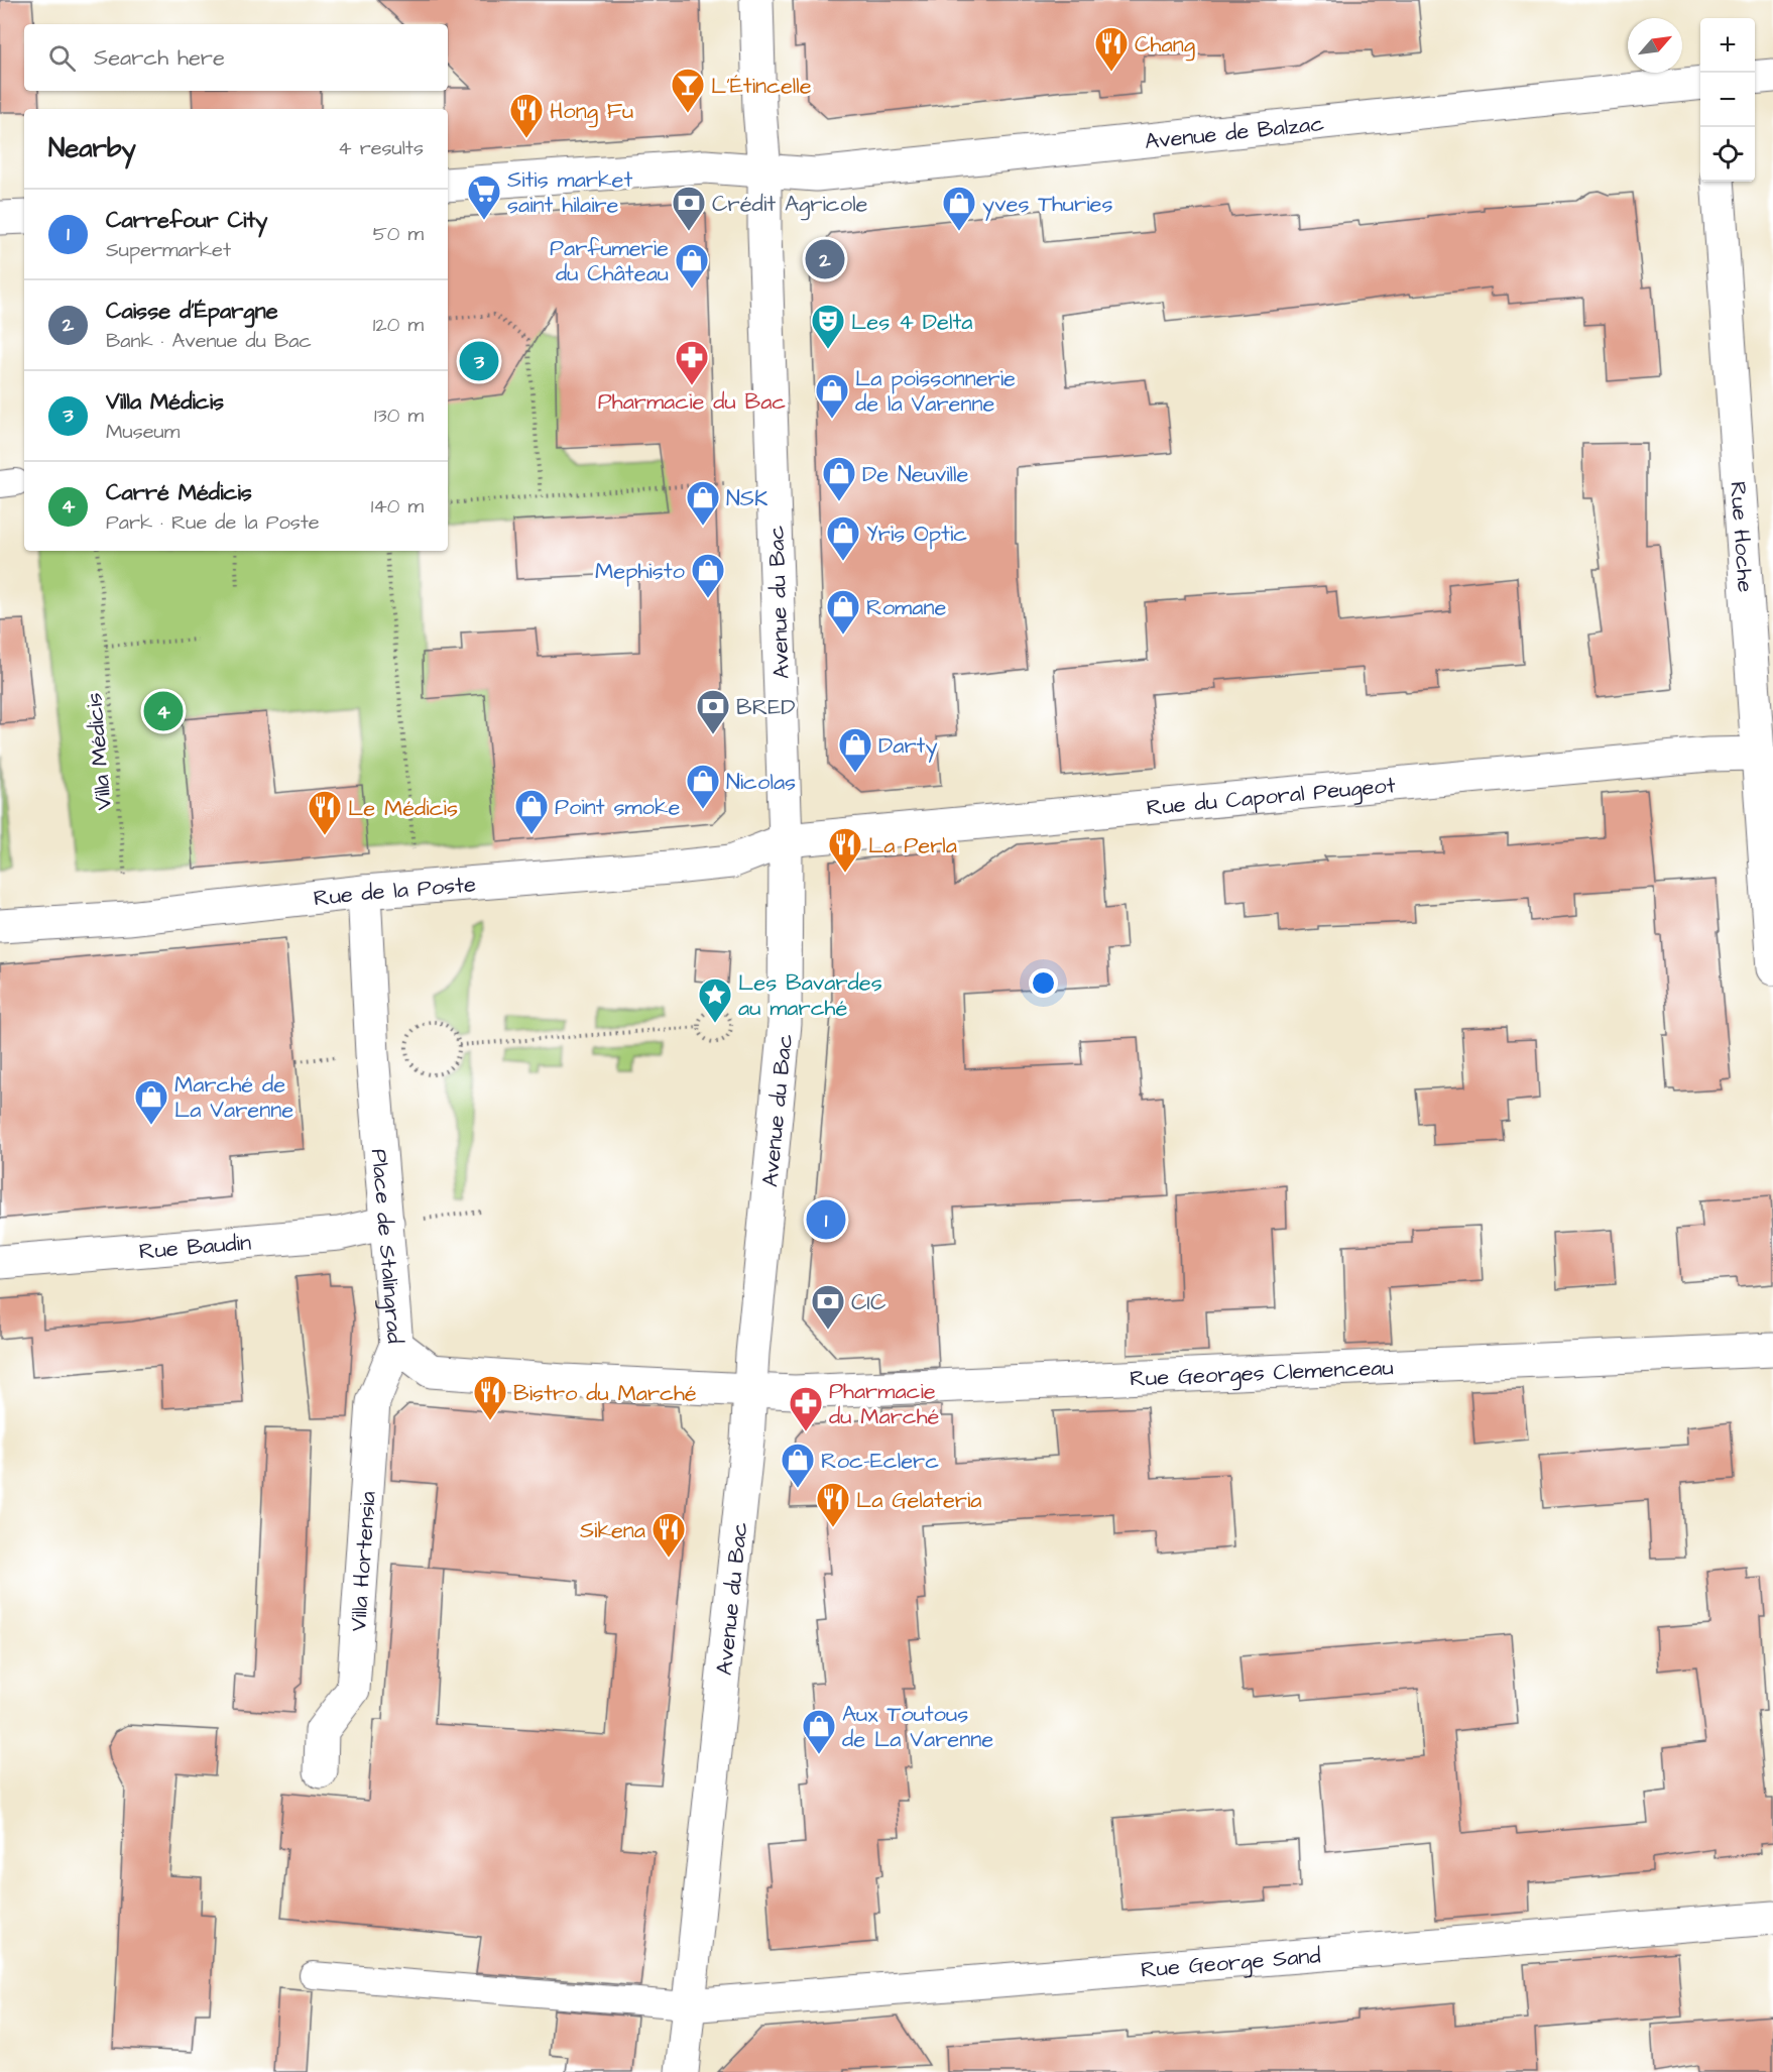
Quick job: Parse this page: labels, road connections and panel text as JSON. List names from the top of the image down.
{
  "streets": {
    "street": [
      "Avenue de Balzac",
      "Rue Hoche",
      "Avenue du Bac",
      "Rue du Caporal Peugeot",
      "Rue de la Poste",
      "Place de Stalingrad",
      "Rue Baudin",
      "Rue Georges Clemenceau",
      "Villa Hortensia",
      "Rue George Sand"
    ],
    "path": ["Villa Médicis"]
  },
  "crossings": [
    ["Avenue de Balzac", "Avenue du Bac"],
    ["Rue Hoche", "Rue du Caporal Peugeot"],
    ["Avenue du Bac", "Rue du Caporal Peugeot"],
    ["Avenue du Bac", "Rue de la Poste"],
    ["Avenue du Bac", "Place de Stalingrad"],
    ["Avenue du Bac", "Rue Georges Clemenceau"],
    ["Avenue du Bac", "Rue George Sand"],
    ["Villa Médicis", "Rue de la Poste"],
    ["Rue du Caporal Peugeot", "Rue de la Poste"],
    ["Rue de la Poste", "Place de Stalingrad"],
    ["Place de Stalingrad", "Rue Baudin"],
    ["Place de Stalingrad", "Rue Georges Clemenceau"],
    ["Place de Stalingrad", "Villa Hortensia"]
  ],
  "places": {
    "restaurant": [
      "Chang",
      "Hong Fu",
      "Le Médicis",
      "La Perla",
      "Bistro du Marché",
      "La Gelateria",
      "Sikena"
    ],
    "bar": ["L'Étincelle"],
    "supermarket": ["Sitis market saint hilaire"],
    "bank": ["Crédit Agricole", "BRED", "CIC"],
    "shop": [
      "yves Thuries",
      "Parfumerie du Château",
      "La poissonnerie de la Varenne",
      "De Neuville",
      "NSK",
      "Yris Optic",
      "Mephisto",
      "Romane",
      "Darty",
      "Nicolas",
      "Point smoke",
      "Marché de La Varenne",
      "Roc-Eclerc",
      "Aux Toutous de La Varenne"
    ],
    "theatre": ["Les 4 Delta"],
    "pharmacy": ["Pharmacie du Bac", "Pharmacie du Marché"],
    "place": ["Les Bavardes au marché"]
  },
  "north": "top right",
  "page": {
    "map_buttons": ["+", "−"],
    "search": "Search here",
    "heading": ["Nearby", "4 results"],
    "list": [
      {
        "mark": "1",
        "name": "Carrefour City",
        "note": "Supermarket",
        "value": "50 m"
      },
      {
        "mark": "2",
        "name": "Caisse d'Épargne",
        "note": "Bank · Avenue du Bac",
        "value": "120 m"
      },
      {
        "mark": "3",
        "name": "Villa Médicis",
        "note": "Museum",
        "value": "130 m"
      },
      {
        "mark": "4",
        "name": "Carré Médicis",
        "note": "Park · Rue de la Poste",
        "value": "140 m"
      }
    ],
    "pins": [
      "2",
      "3",
      "4",
      "1"
    ]
  }
}
